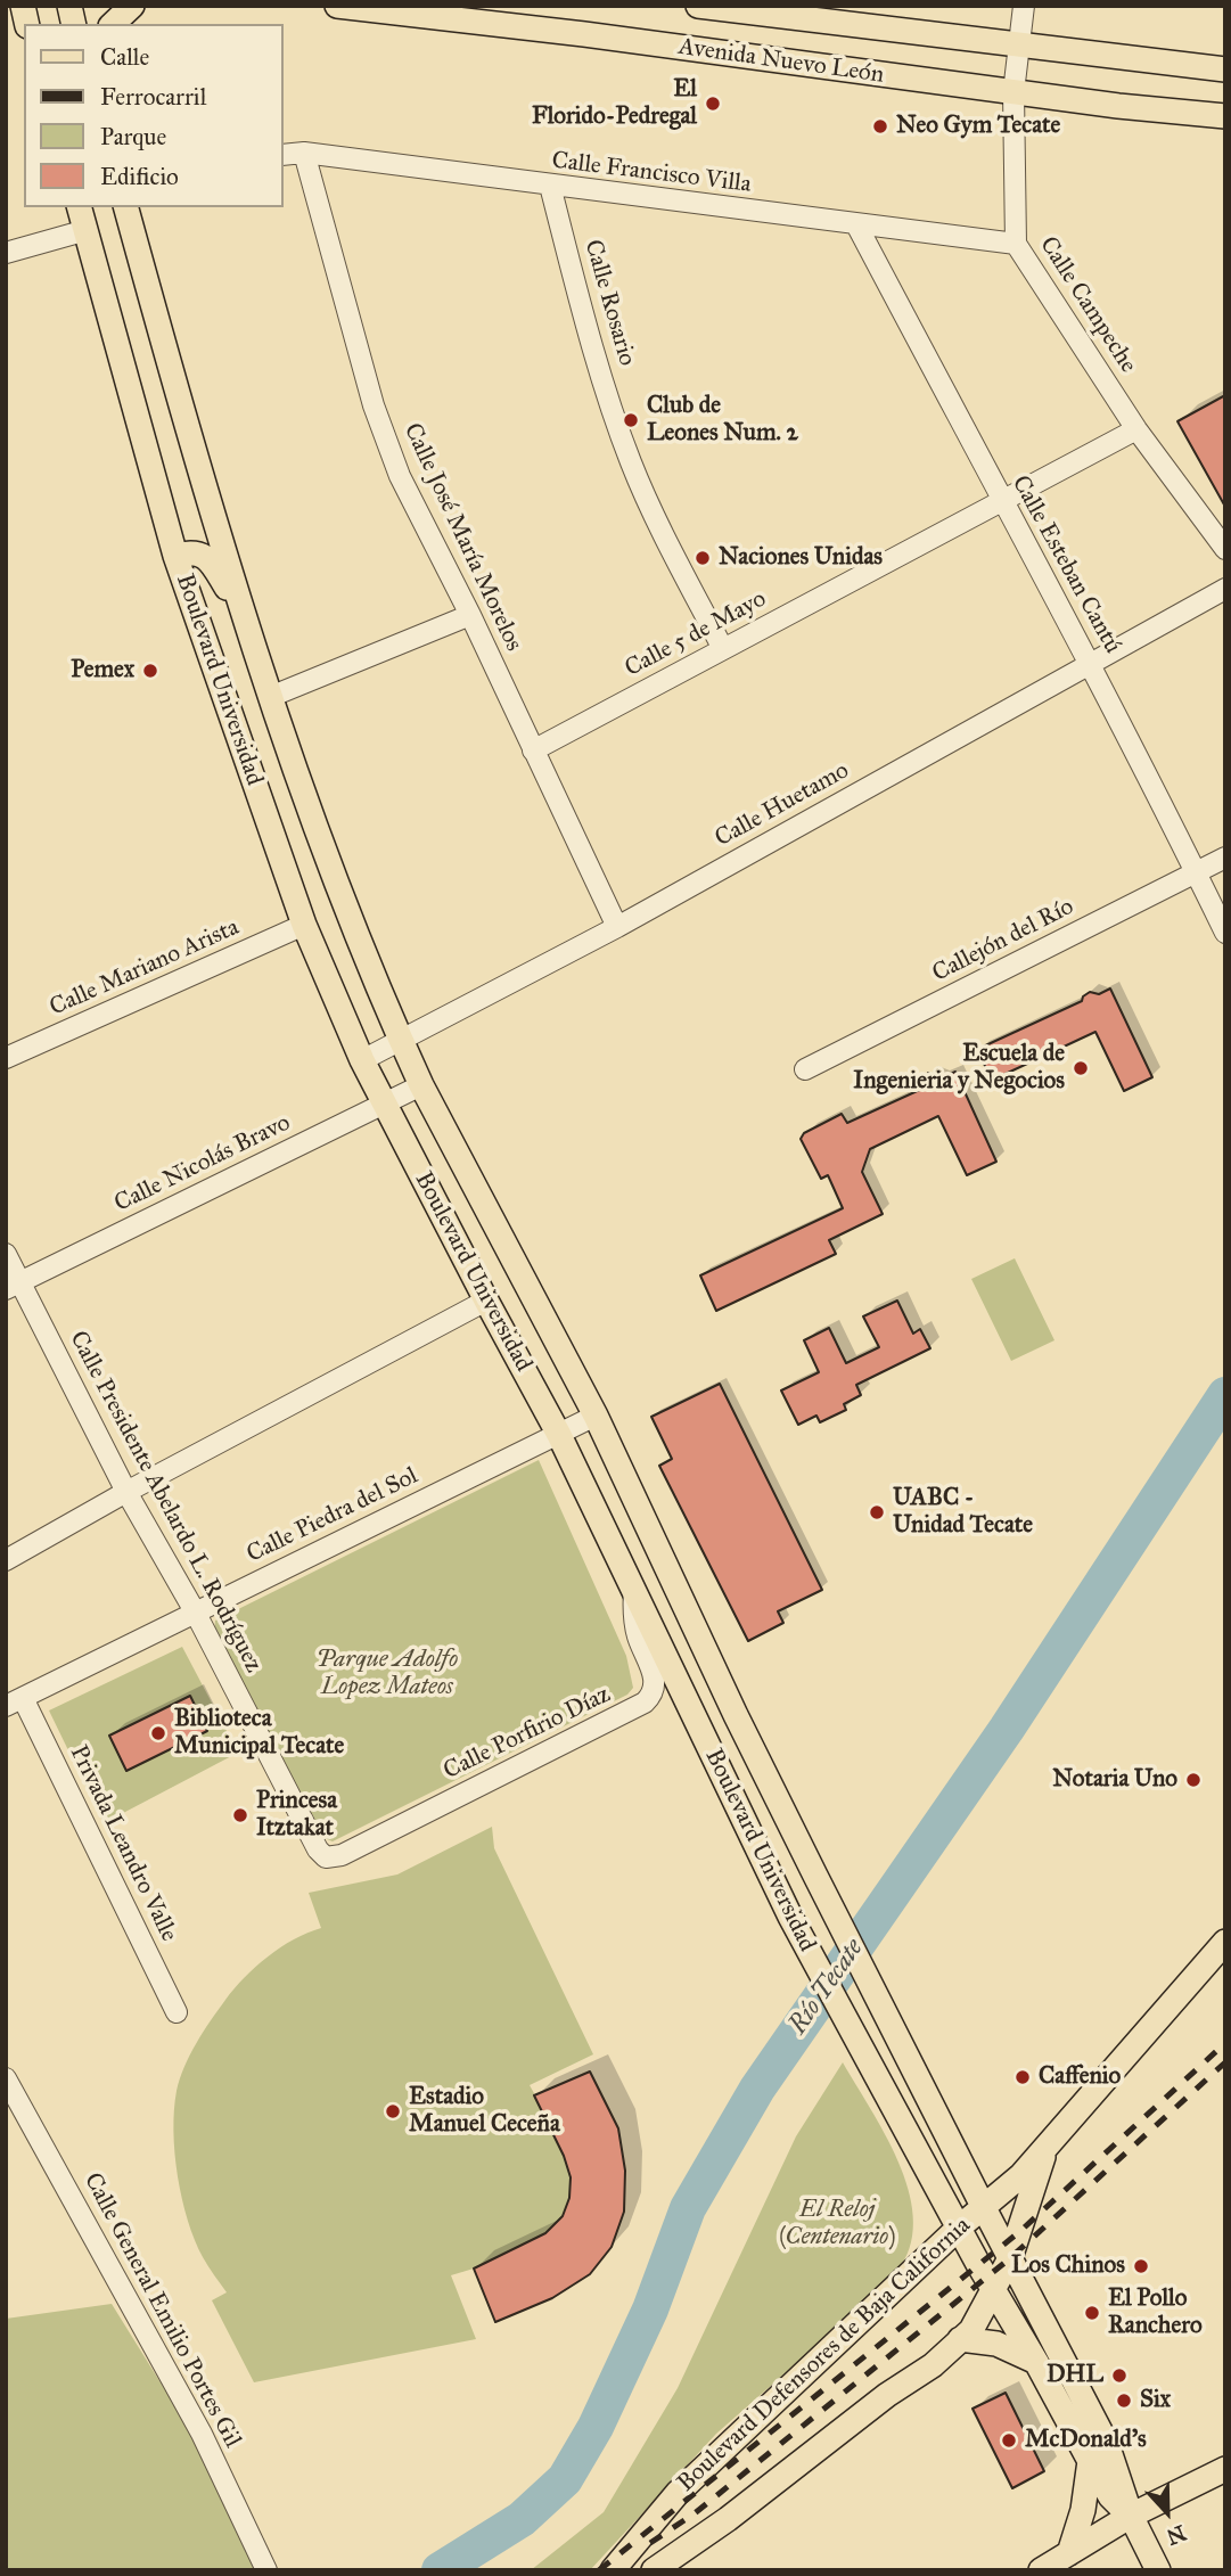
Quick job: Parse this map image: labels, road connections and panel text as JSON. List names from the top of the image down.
{
  "streets": {
    "main road": ["Avenida Nuevo León", "Boulevard Universidad", "Boulevard Defensores de Baja California"],
    "street": [
      "Calle Francisco Villa",
      "Calle Rosario",
      "Calle Campeche",
      "Calle José María Morelos",
      "Calle Esteban Cantú",
      "Calle 5 de Mayo",
      "Calle Huetamo",
      "Callejón del Río",
      "Calle Mariano Arista",
      "Calle Nicolás Bravo",
      "Calle Presidente Abelardo L. Rodríguez",
      "Calle Piedra del Sol",
      "Calle Porfirio Díaz",
      "Privada Leandro Valle",
      "Calle General Emilio Portes Gil"
    ]
  },
  "crossings": [
    ["Avenida Nuevo León", "Calle Campeche"],
    ["Calle Francisco Villa", "Calle Rosario"],
    ["Calle Francisco Villa", "Calle Campeche"],
    ["Calle Francisco Villa", "Calle José María Morelos"],
    ["Calle Francisco Villa", "Calle Esteban Cantú"],
    ["Calle Rosario", "Calle 5 de Mayo"],
    ["Calle Campeche", "Calle 5 de Mayo"],
    ["Calle José María Morelos", "Calle 5 de Mayo"],
    ["Calle José María Morelos", "Calle Huetamo"],
    ["Calle Esteban Cantú", "Calle 5 de Mayo"],
    ["Calle Esteban Cantú", "Calle Huetamo"],
    ["Calle Esteban Cantú", "Callejón del Río"],
    ["Boulevard Universidad", "Calle Huetamo"],
    ["Boulevard Universidad", "Calle Mariano Arista"],
    ["Boulevard Universidad", "Calle Nicolás Bravo"],
    ["Boulevard Universidad", "Calle Piedra del Sol"],
    ["Boulevard Universidad", "Calle Porfirio Díaz"],
    ["Boulevard Universidad", "Boulevard Defensores de Baja California"],
    ["Calle Nicolás Bravo", "Calle Presidente Abelardo L. Rodríguez"],
    ["Calle Presidente Abelardo L. Rodríguez", "Calle Piedra del Sol"],
    ["Calle Presidente Abelardo L. Rodríguez", "Calle Porfirio Díaz"],
    ["Calle Piedra del Sol", "Privada Leandro Valle"]
  ],
  "water": ["Río Tecate"],
  "parks": ["Parque Adolfo Lopez Mateos", "El Reloj (Centenario)"],
  "places": [
    "El Florido-Pedregal",
    "Neo Gym Tecate",
    "Club de Leones Num. 2",
    "Naciones Unidas",
    "Pemex",
    "Escuela de Ingenieria y Negocios",
    "UABC - Unidad Tecate",
    "Biblioteca Municipal Tecate",
    "Notaria Uno",
    "Princesa Itztakat",
    "Caffenio",
    "Estadio Manuel Ceceña",
    "Los Chinos",
    "El Pollo Ranchero",
    "DHL",
    "Six",
    "McDonald's"
  ],
  "legend": [
    "Calle",
    "Ferrocarril",
    "Parque",
    "Edificio"
  ],
  "north": "bottom"
}
